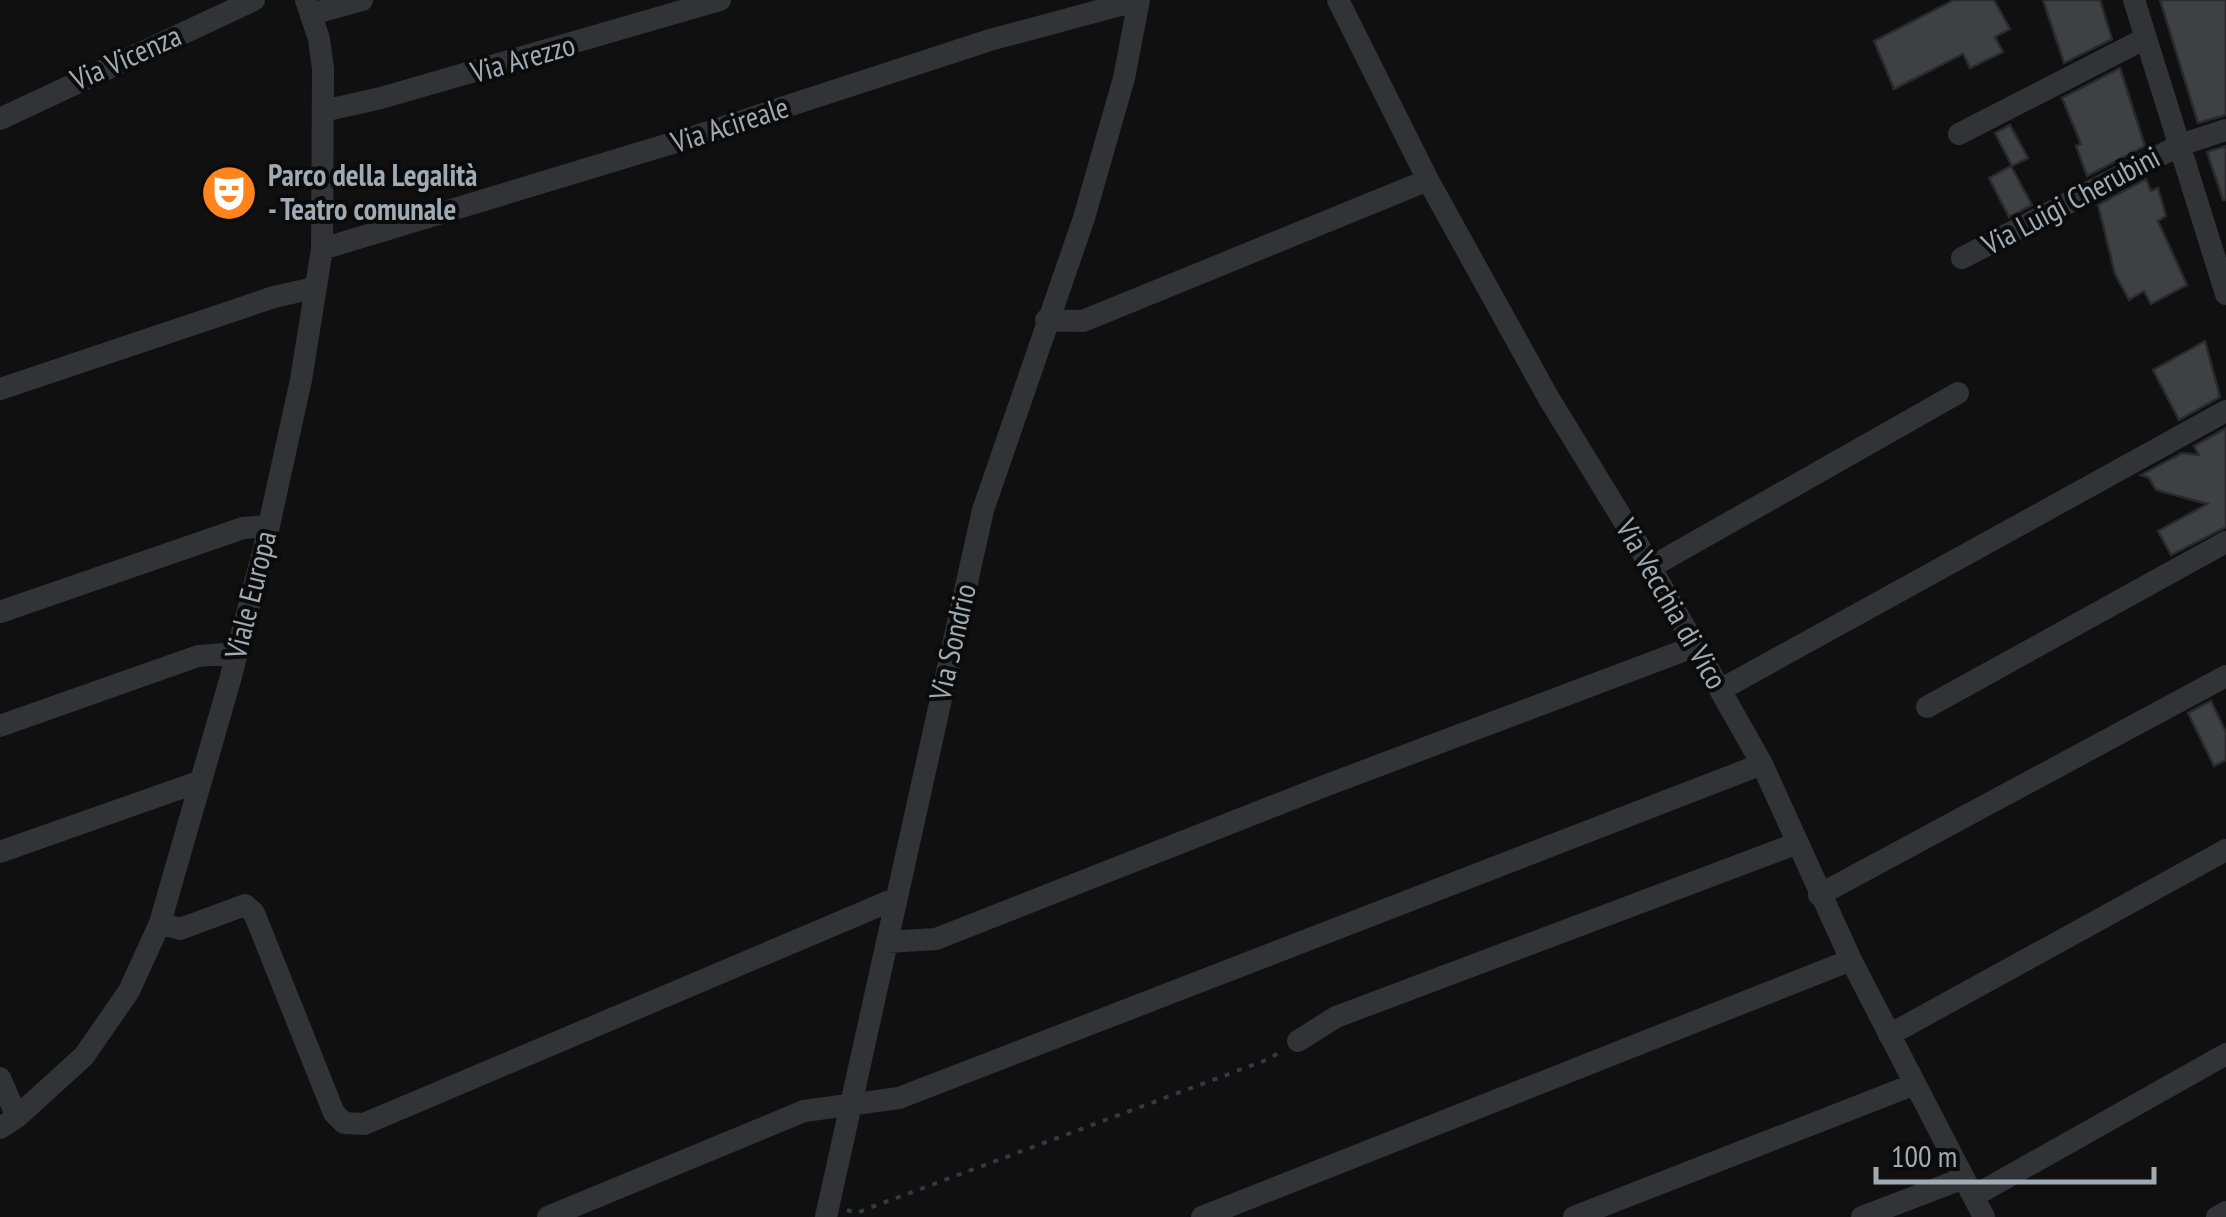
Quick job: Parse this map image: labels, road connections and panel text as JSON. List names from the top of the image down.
{
  "streets": {
    "street": [
      "Via Vicenza",
      "Via Arezzo",
      "Via Acireale",
      "Via Luigi Cherubini",
      "Viale Europa",
      "Via Vecchia di Vico",
      "Via Sondrio"
    ]
  },
  "crossings": [
    ["Via Arezzo", "Viale Europa"],
    ["Via Acireale", "Viale Europa"],
    ["Via Acireale", "Via Sondrio"]
  ],
  "places": {
    "theatre": ["Parco della Legalità - Teatro comunale"]
  },
  "scale_bar": "100 m"
}
